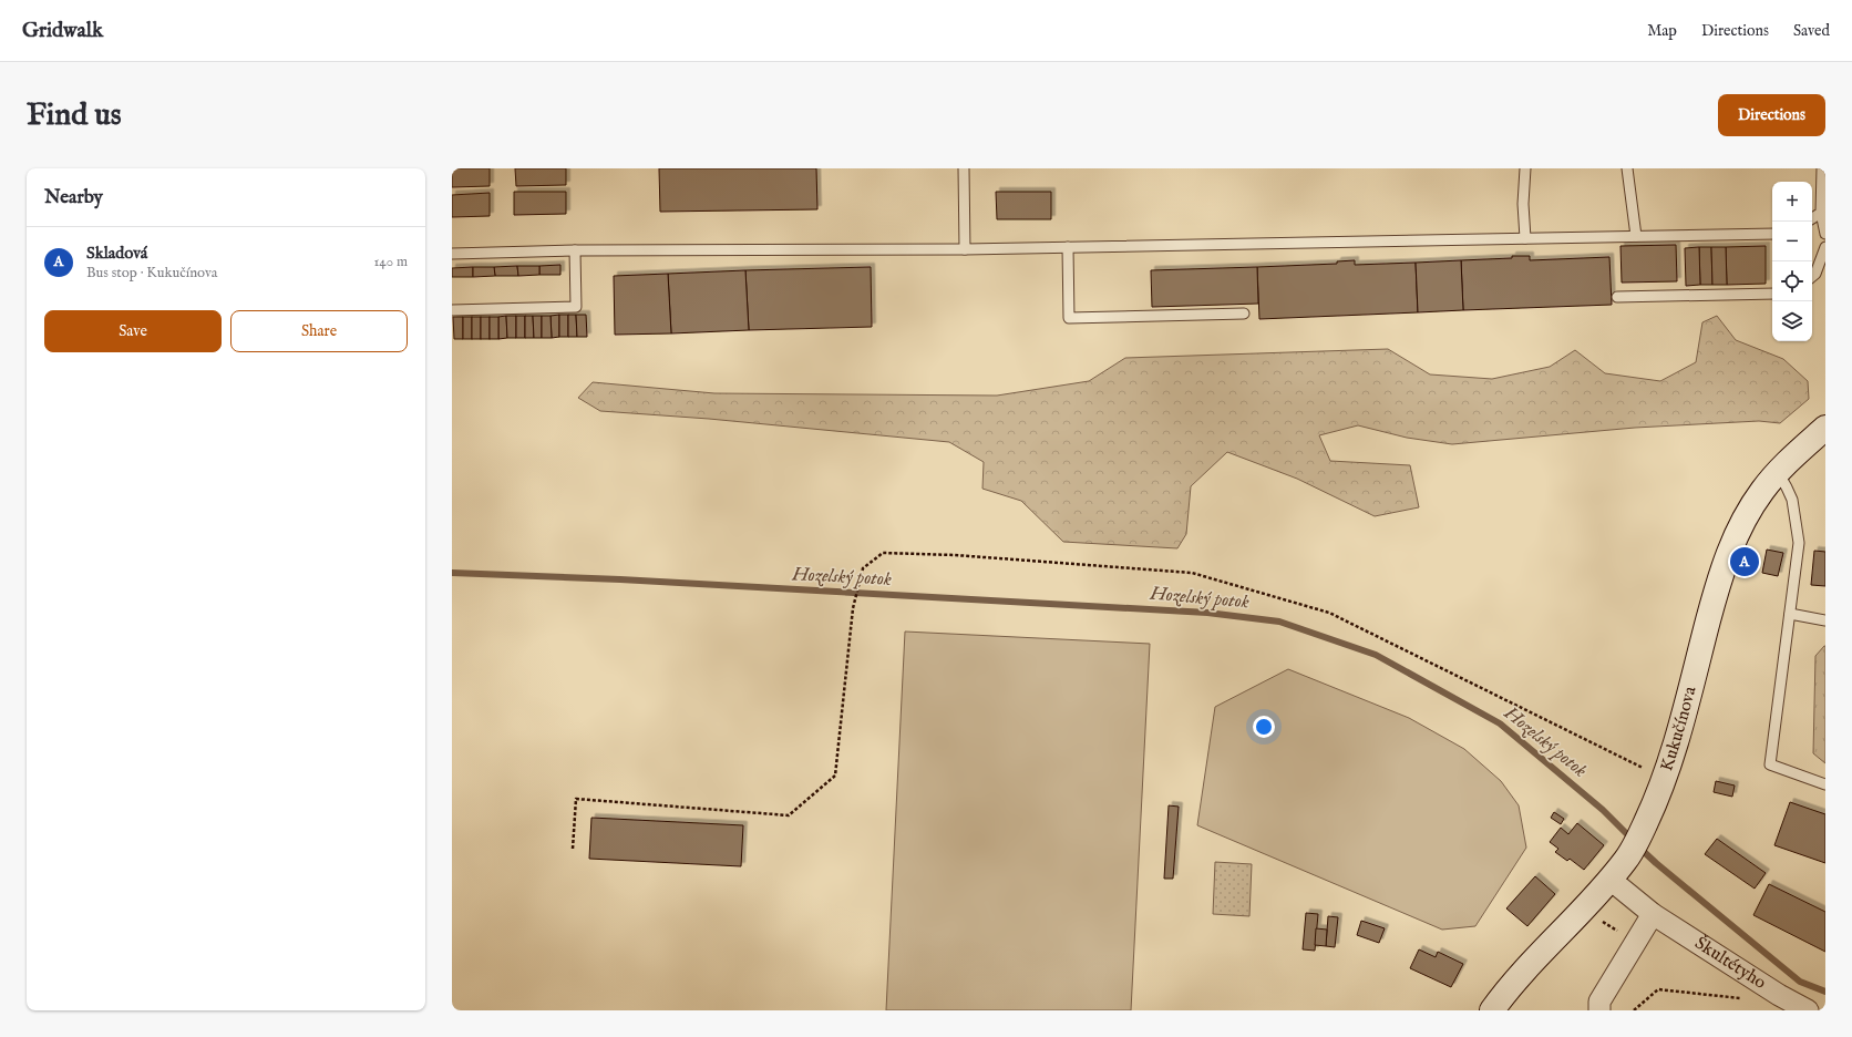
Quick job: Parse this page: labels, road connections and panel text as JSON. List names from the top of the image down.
{
  "streets": {
    "street": ["Kukučínova", "Škultétyho"]
  },
  "crossings": [
    ["Kukučínova", "Škultétyho"]
  ],
  "water": ["Hozelský potok"],
  "page": {
    "header": "Gridwalk",
    "nav": ["Map", "Directions", "Saved"],
    "buttons": [
      "Directions",
      ["Save", "Share"]
    ],
    "title": "Find us",
    "heading": "Nearby",
    "map_buttons": ["+", "−"],
    "list": [
      {
        "mark": "A",
        "name": "Skladová",
        "note": "Bus stop · Kukučínova",
        "value": "140 m"
      }
    ],
    "pins": "A"
  }
}
